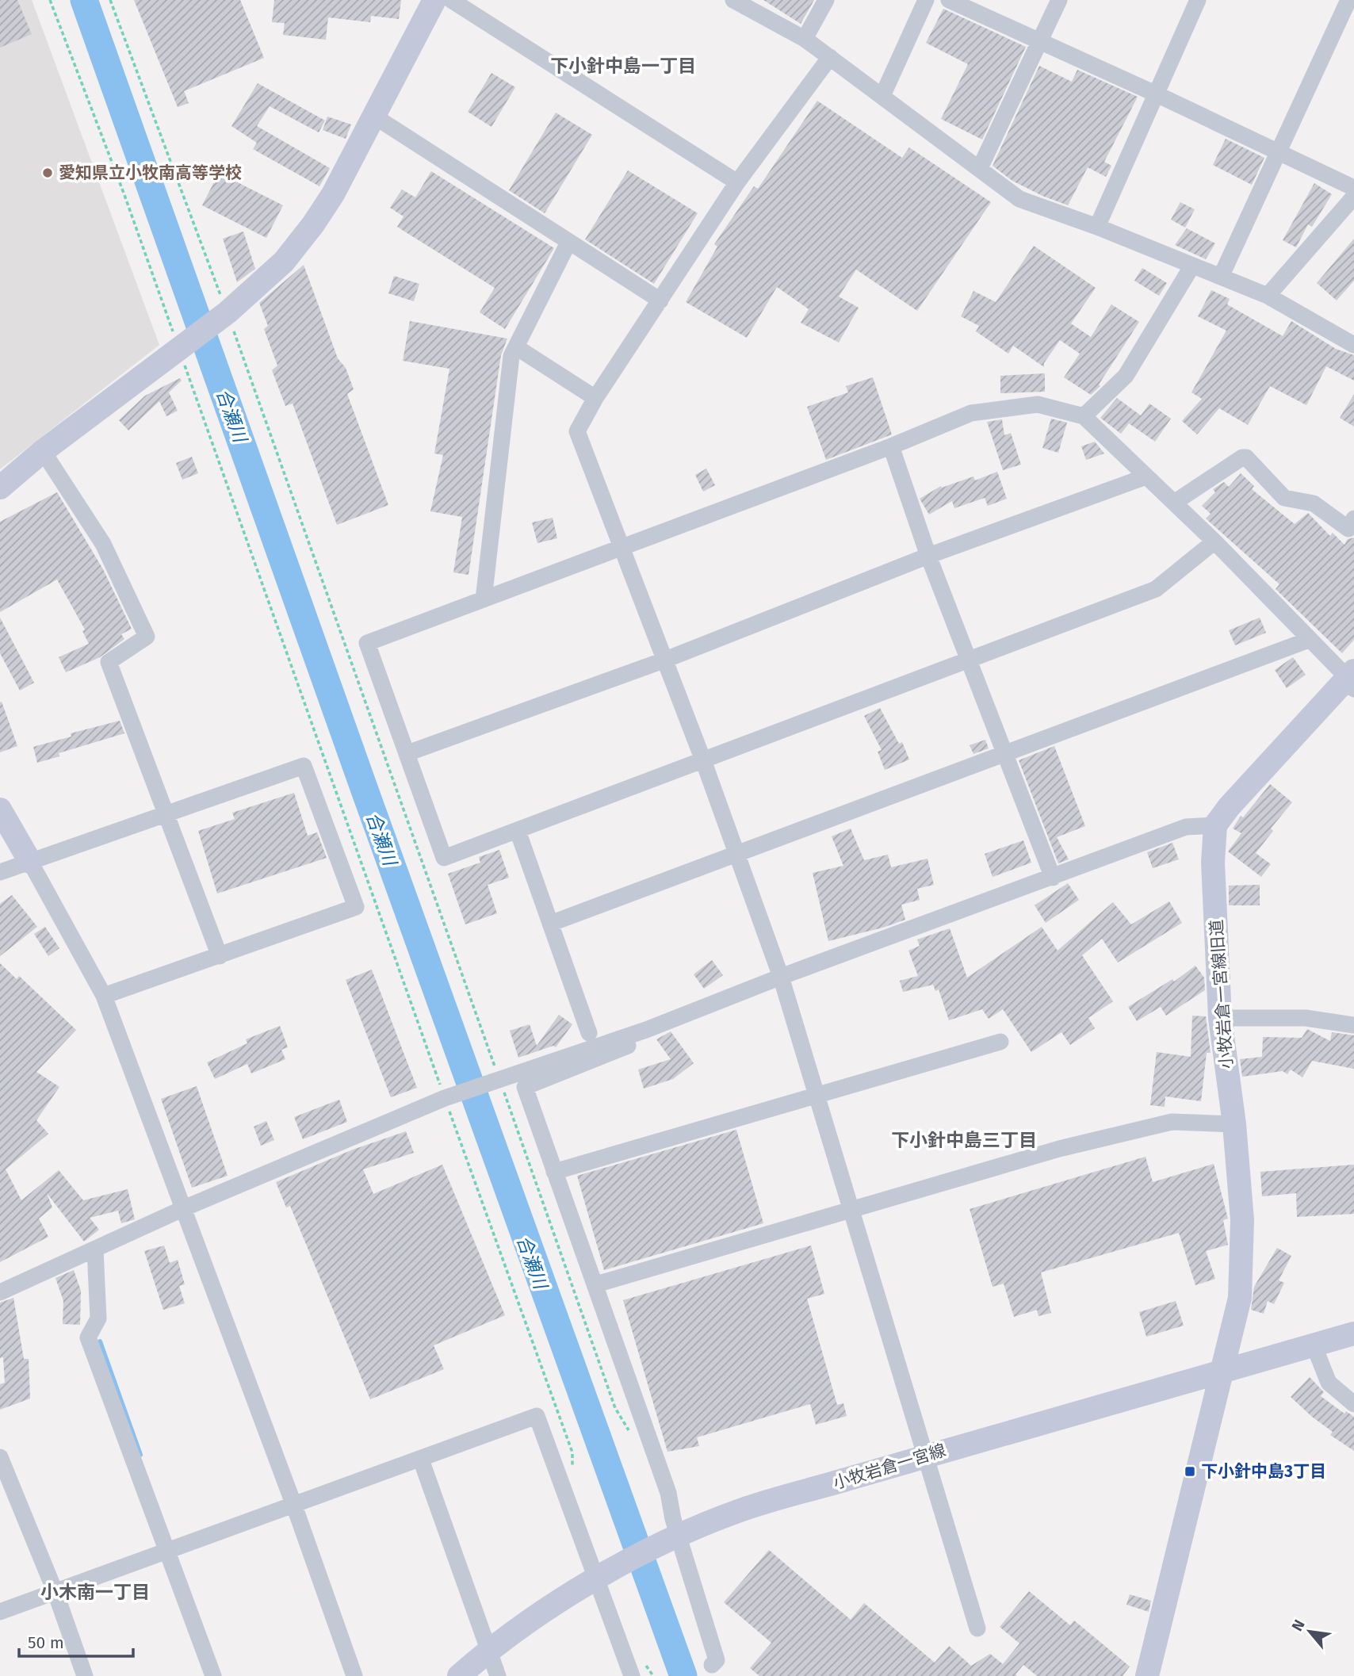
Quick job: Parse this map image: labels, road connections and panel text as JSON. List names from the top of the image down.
{
  "streets": {
    "street": ["小牧岩倉一宮線旧道", "小牧岩倉一宮線"]
  },
  "crossings": [
    ["小牧岩倉一宮線旧道", "小牧岩倉一宮線"]
  ],
  "districts": ["下小針中島一丁目", "下小針中島三丁目", "小木南一丁目"],
  "water": ["合瀬川"],
  "places": {
    "other": ["愛知県立小牧南高等学校"],
    "transit": ["下小針中島3丁目"]
  },
  "scale_bar": "50 m",
  "north": "top left"
}
